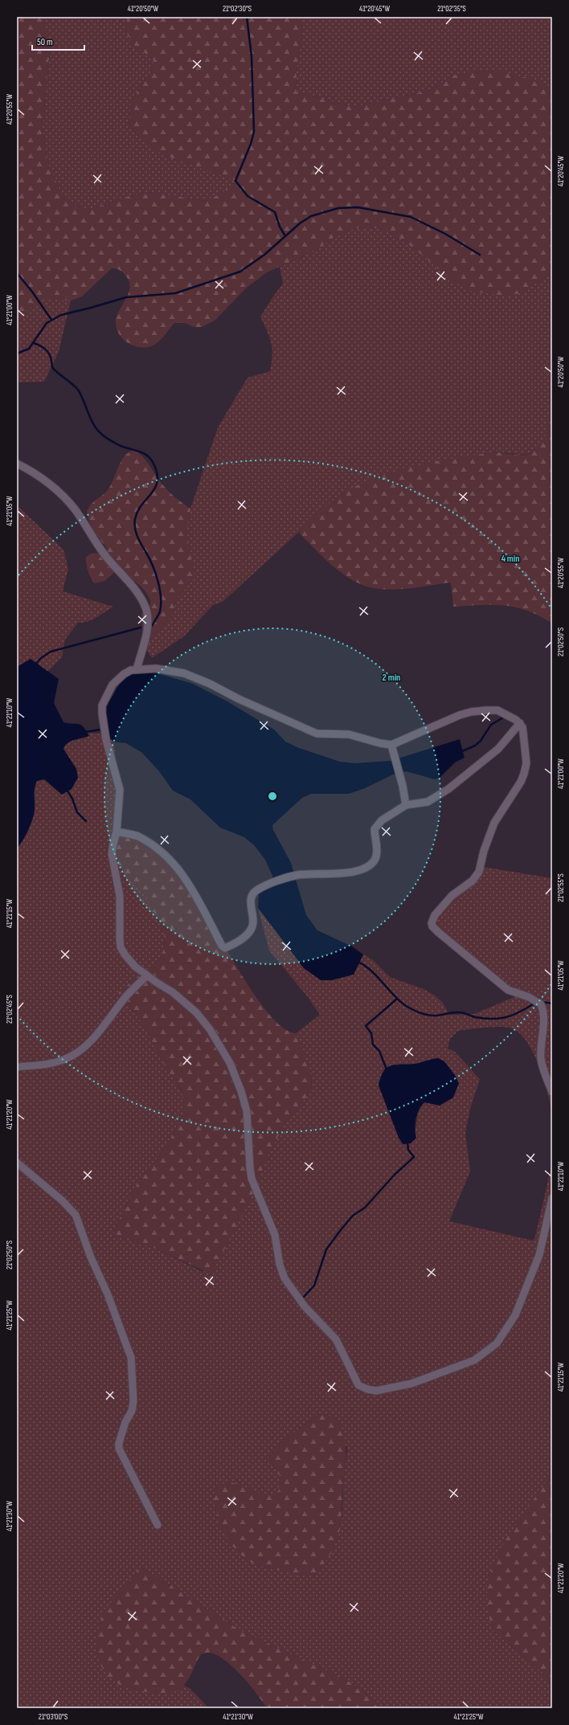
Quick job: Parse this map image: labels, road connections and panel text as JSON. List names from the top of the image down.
{
  "scale_bar": "50 m",
  "coordinates": [
    "41°20'50\"W",
    "21°02'30\"S",
    "41°20'45\"W",
    "21°02'35\"S",
    "41°20'55\"W",
    "41°21'00\"W",
    "41°21'05\"W",
    "21°02'50\"S",
    "41°21'10\"W",
    "21°02'55\"S",
    "41°21'15\"W",
    "21°02'45\"S",
    "41°21'20\"W",
    "41°21'25\"W",
    "41°21'30\"W",
    "21°03'00\"S"
  ],
  "rings": ["4 min", "2 min"]
}
